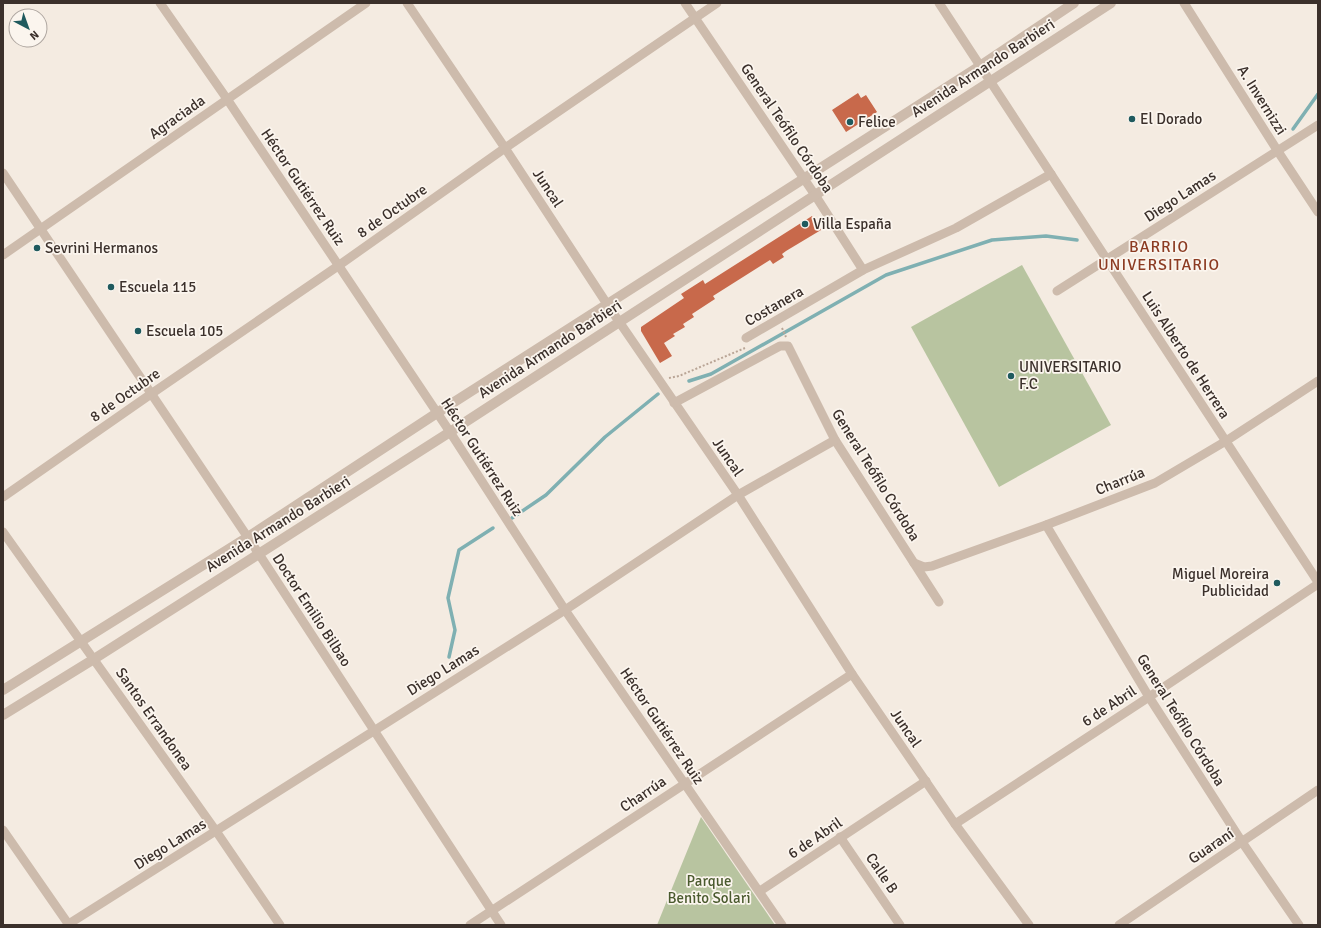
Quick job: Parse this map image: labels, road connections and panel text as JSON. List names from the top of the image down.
{
  "streets": {
    "street": [
      "Avenida Armando Barbieri",
      "A. Invernizzi",
      "Agraciada",
      "General Teófilo Córdoba",
      "Héctor Gutiérrez Ruiz",
      "Juncal",
      "Diego Lamas",
      "8 de Octubre",
      "Costanera",
      "Luis Alberto de Herrera",
      "Charrúa",
      "Doctor Emilio Bilbao",
      "6 de Abril",
      "Santos Errandonea",
      "Guaraní",
      "Calle B"
    ]
  },
  "crossings": [
    ["Avenida Armando Barbieri", "General Teófilo Córdoba"],
    ["Avenida Armando Barbieri", "Héctor Gutiérrez Ruiz"],
    ["Avenida Armando Barbieri", "Juncal"],
    ["Avenida Armando Barbieri", "Luis Alberto de Herrera"],
    ["Avenida Armando Barbieri", "Doctor Emilio Bilbao"],
    ["Avenida Armando Barbieri", "Santos Errandonea"],
    ["A. Invernizzi", "Diego Lamas"],
    ["Agraciada", "Héctor Gutiérrez Ruiz"],
    ["Agraciada", "Doctor Emilio Bilbao"],
    ["General Teófilo Córdoba", "Juncal"],
    ["General Teófilo Córdoba", "Diego Lamas"],
    ["General Teófilo Córdoba", "8 de Octubre"],
    ["General Teófilo Córdoba", "Costanera"],
    ["General Teófilo Córdoba", "Charrúa"],
    ["General Teófilo Córdoba", "6 de Abril"],
    ["General Teófilo Córdoba", "Guaraní"],
    ["Héctor Gutiérrez Ruiz", "Diego Lamas"],
    ["Héctor Gutiérrez Ruiz", "8 de Octubre"],
    ["Héctor Gutiérrez Ruiz", "Charrúa"],
    ["Héctor Gutiérrez Ruiz", "6 de Abril"],
    ["Juncal", "Diego Lamas"],
    ["Juncal", "8 de Octubre"],
    ["Juncal", "Costanera"],
    ["Juncal", "Charrúa"],
    ["Juncal", "6 de Abril"],
    ["Diego Lamas", "Luis Alberto de Herrera"],
    ["Diego Lamas", "Doctor Emilio Bilbao"],
    ["Diego Lamas", "Santos Errandonea"],
    ["8 de Octubre", "Doctor Emilio Bilbao"],
    ["Costanera", "Luis Alberto de Herrera"],
    ["Luis Alberto de Herrera", "Charrúa"],
    ["Luis Alberto de Herrera", "6 de Abril"],
    ["Charrúa", "Doctor Emilio Bilbao"],
    ["6 de Abril", "Calle B"]
  ],
  "districts": ["BARRIO UNIVERSITARIO"],
  "parks": ["Parque Benito Solari"],
  "places": [
    "El Dorado",
    "Felice",
    "Villa España",
    "Sevrini Hermanos",
    "Escuela 115",
    "Escuela 105",
    "UNIVERSITARIO F.C",
    "Miguel Moreira Publicidad"
  ],
  "north": "bottom right"
}
